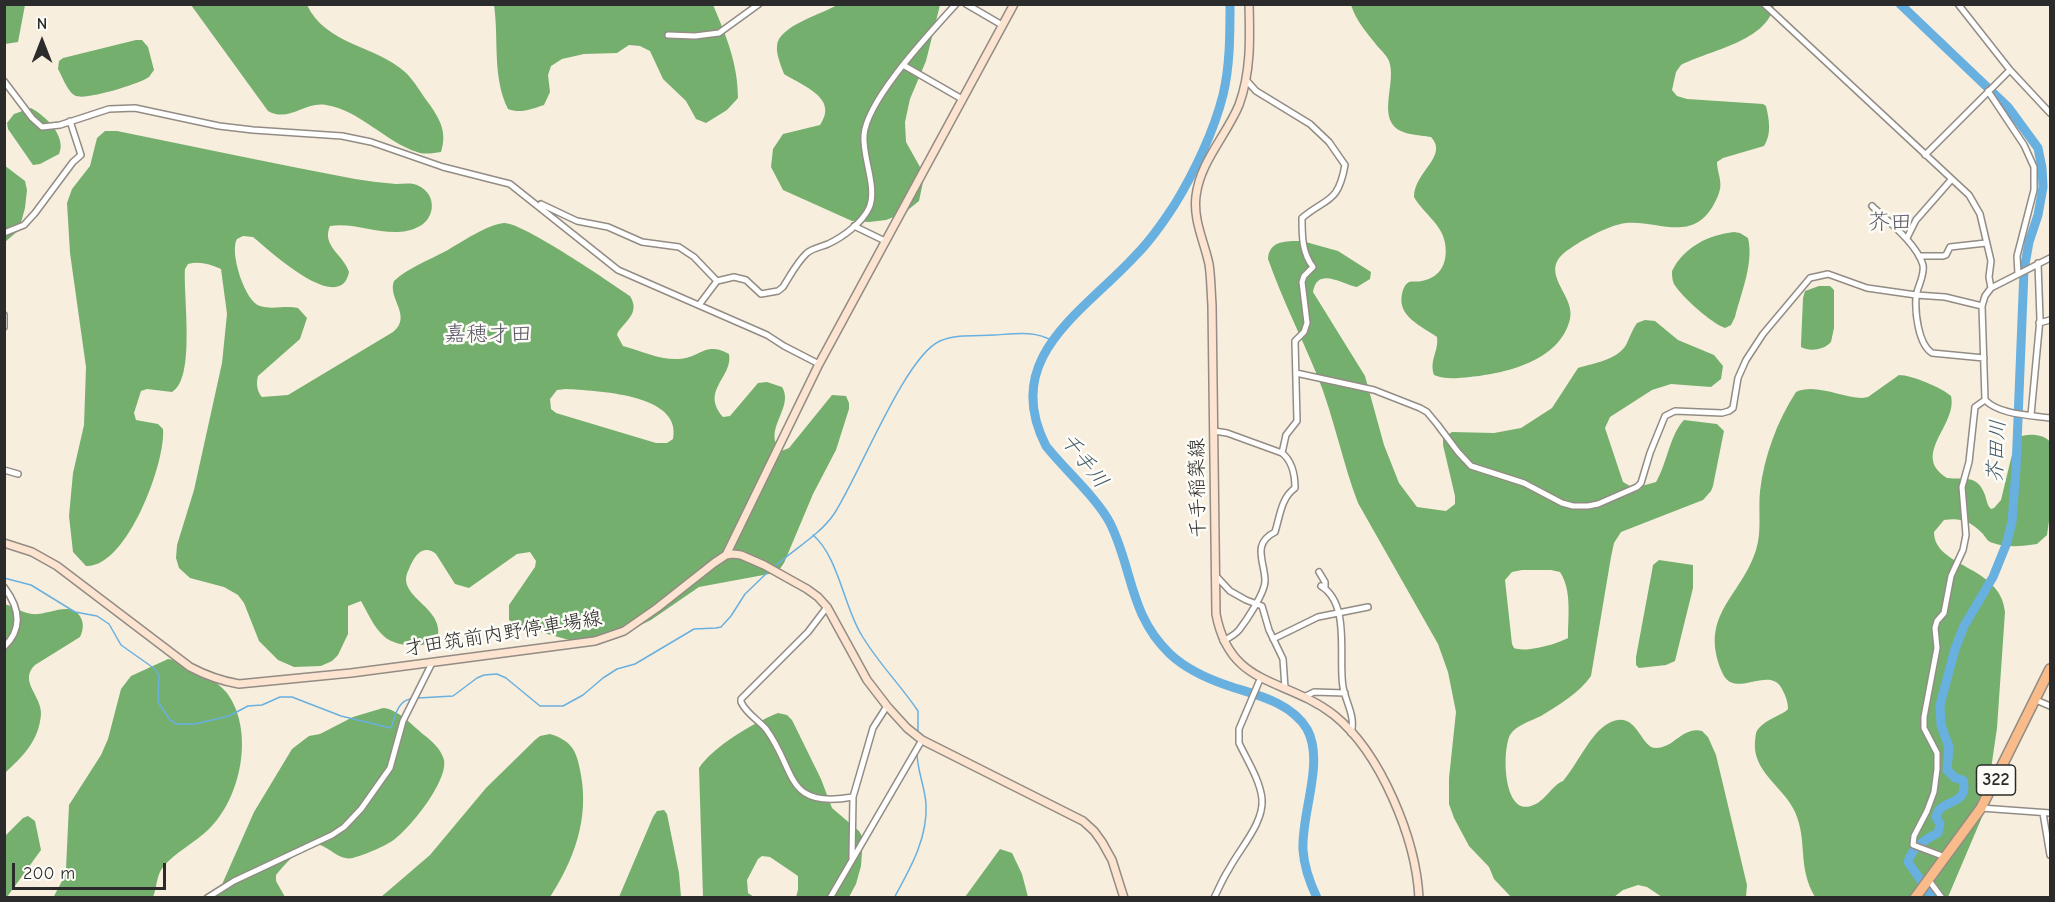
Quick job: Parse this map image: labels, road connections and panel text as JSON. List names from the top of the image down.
{
  "streets": {
    "highway": ["322"],
    "main road": ["千手稲築線", "才田筑前内野停車場線"]
  },
  "districts": ["芥田", "嘉穂才田"],
  "water": ["芥田川", "千手川"],
  "scale_bar": "200 m",
  "north": "top"
}
